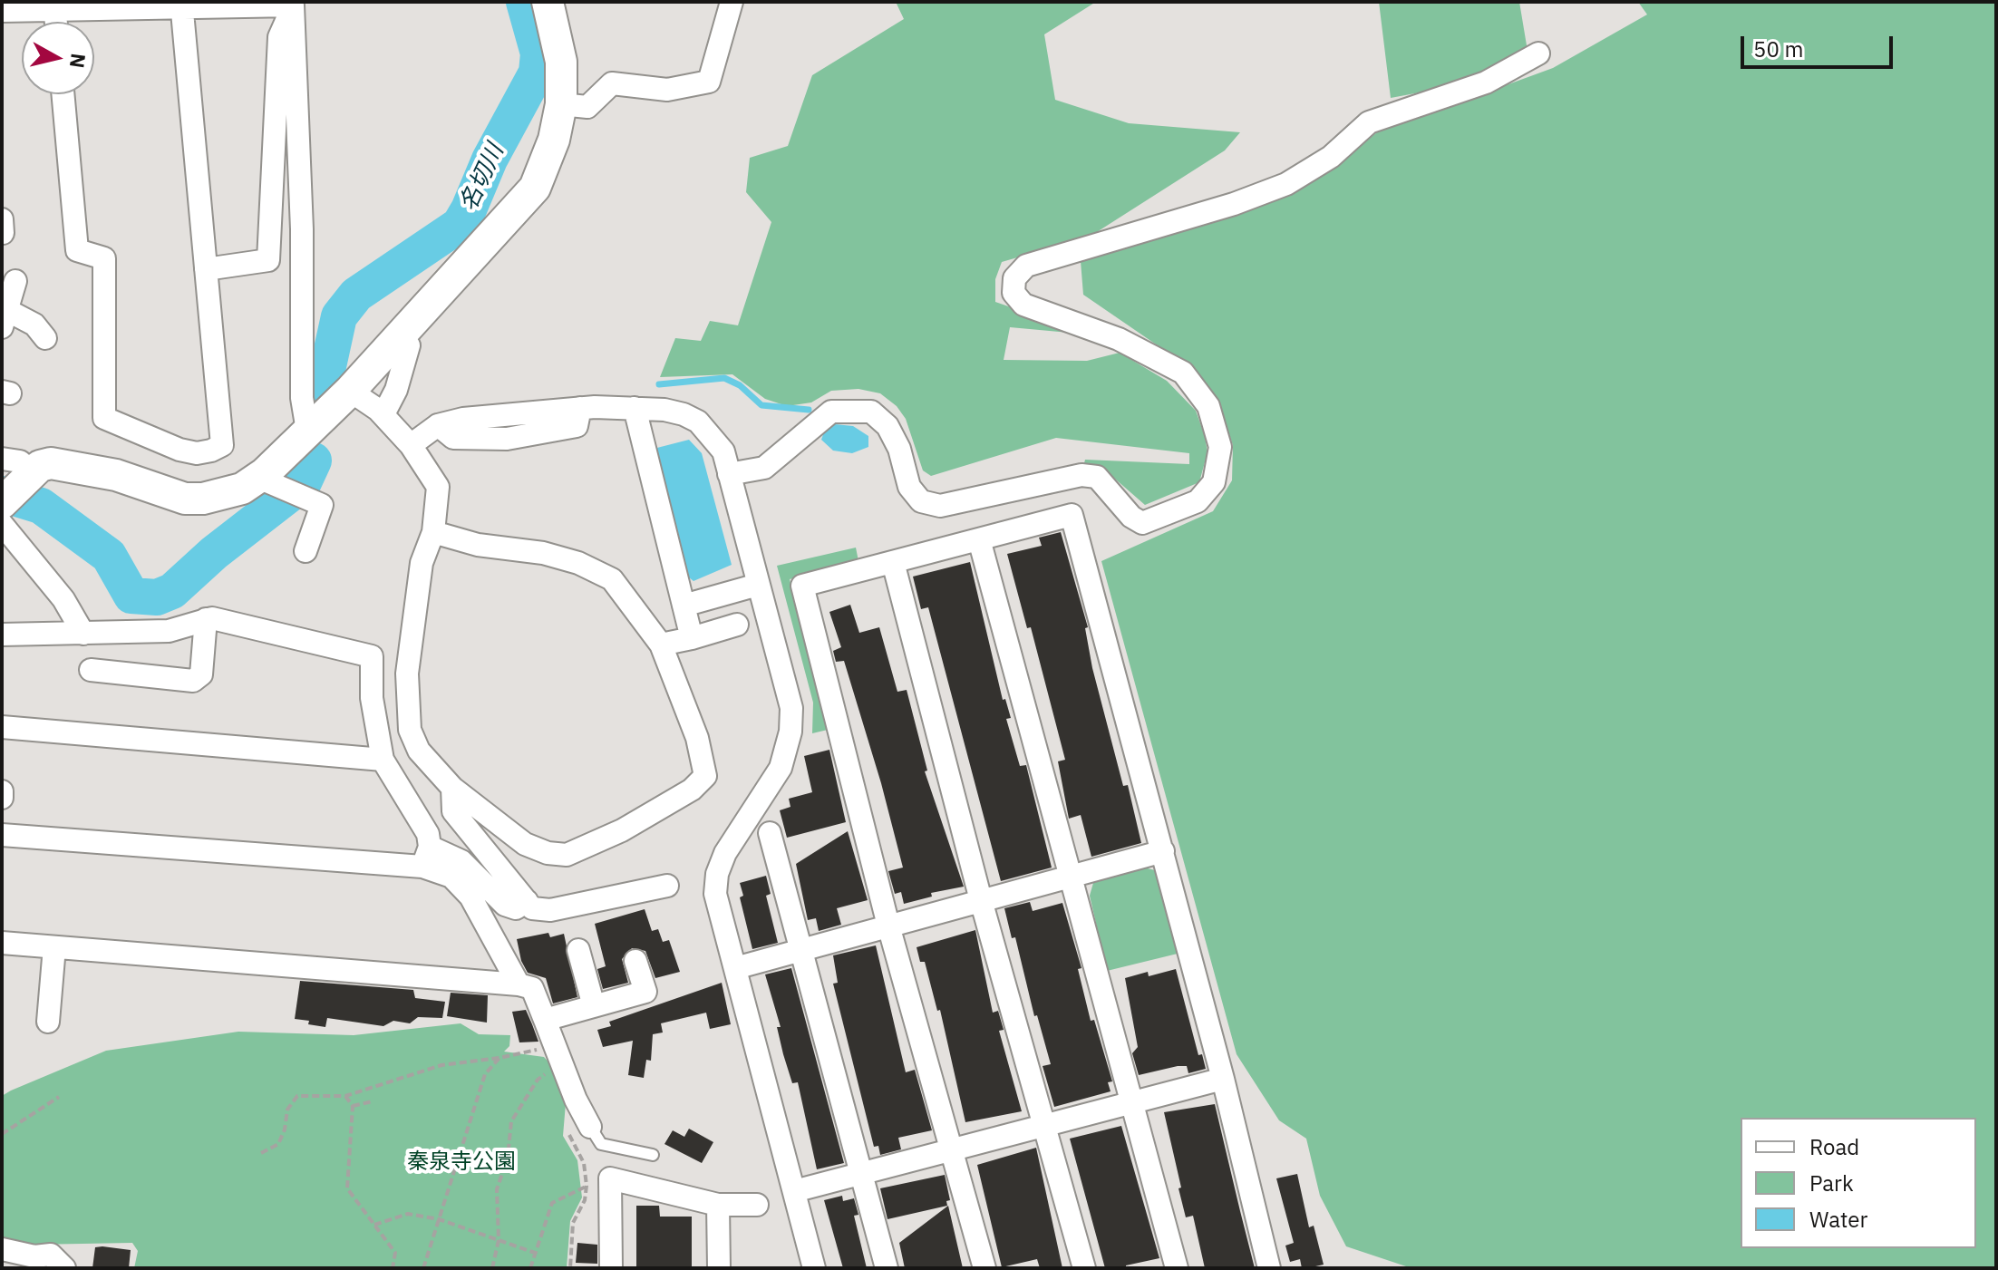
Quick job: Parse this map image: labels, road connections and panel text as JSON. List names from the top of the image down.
{
  "water": ["名切川"],
  "parks": ["秦泉寺公園"],
  "legend": ["Road", "Park", "Water"],
  "scale_bar": "50 m",
  "north": "right"
}
